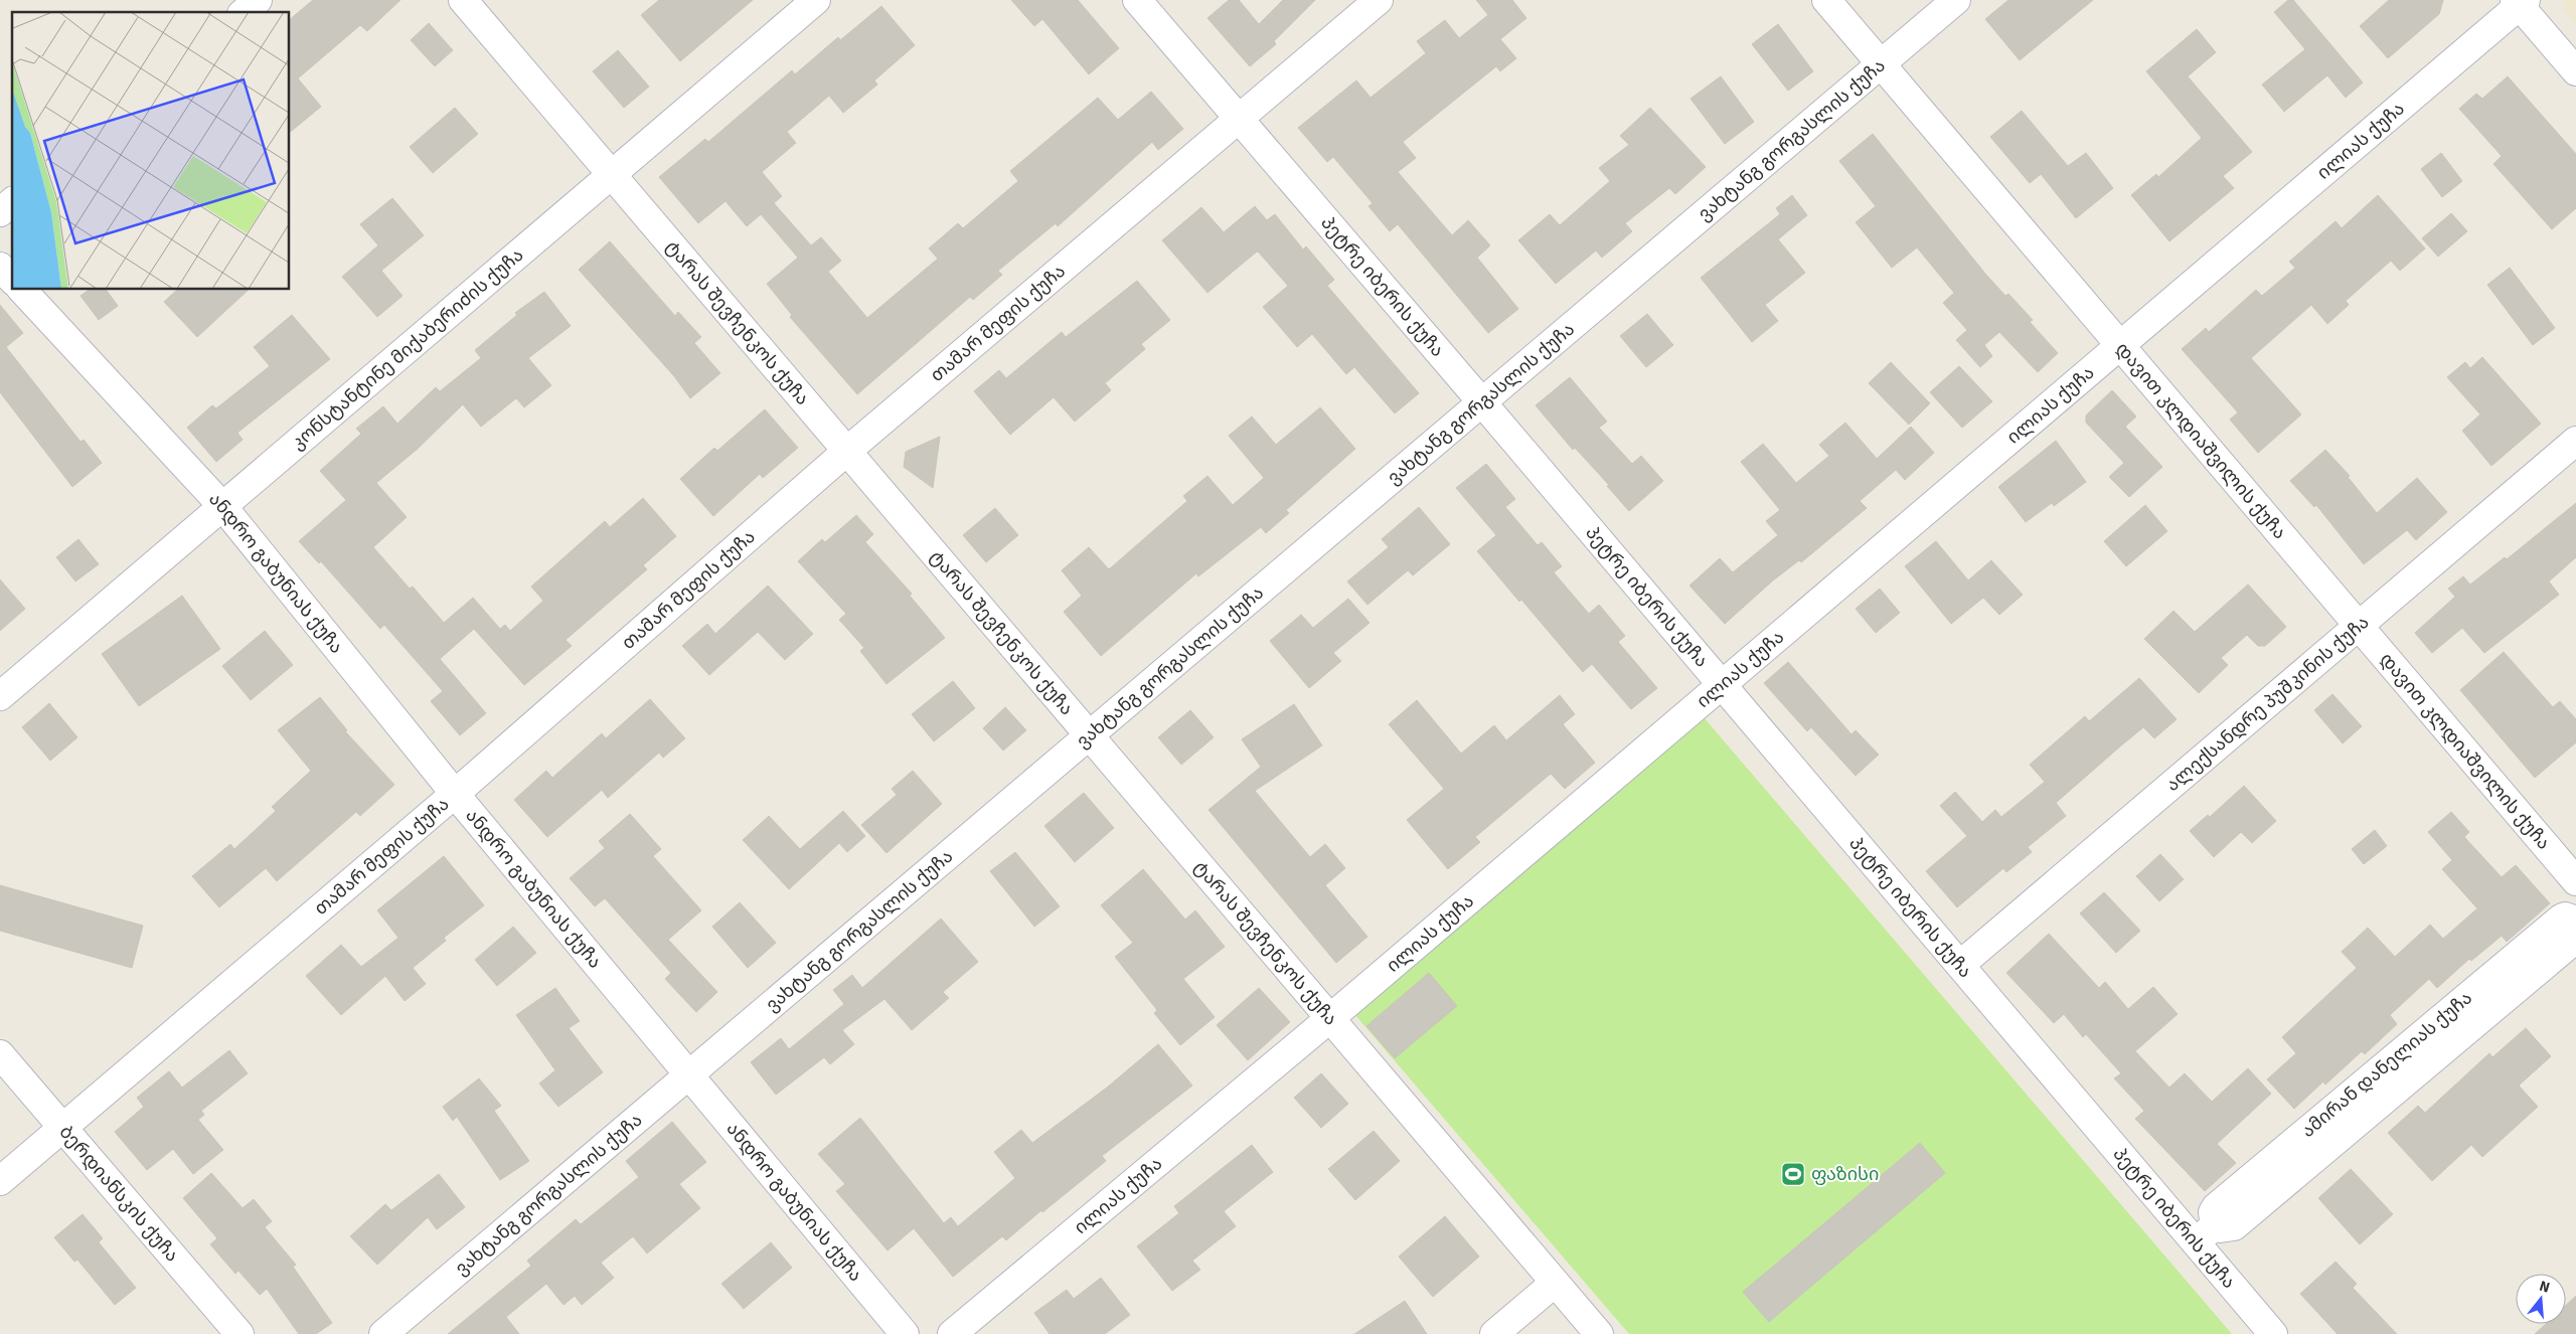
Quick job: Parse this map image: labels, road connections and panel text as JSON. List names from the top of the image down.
{
  "streets": {
    "street": [
      "ვახტანგ გორგასლის ქუჩა",
      "ილიას ქუჩა",
      "პეტრე იბერის ქუჩა",
      "ტარას შევჩენკოს ქუჩა",
      "თამარ მეფის ქუჩა",
      "კონსტანტინე მიქაბერიძის ქუჩა",
      "დავით კლდიაშვილის ქუჩა",
      "ანდრო გაბუნიას ქუჩა",
      "ალექსანდრე პუშკინის ქუჩა",
      "ამირან დანელიას ქუჩა",
      "ბერდიანსკის ქუჩა"
    ]
  },
  "crossings": [
    ["ვახტანგ გორგასლის ქუჩა", "პეტრე იბერის ქუჩა"],
    ["ვახტანგ გორგასლის ქუჩა", "ტარას შევჩენკოს ქუჩა"],
    ["ვახტანგ გორგასლის ქუჩა", "დავით კლდიაშვილის ქუჩა"],
    ["ვახტანგ გორგასლის ქუჩა", "ანდრო გაბუნიას ქუჩა"],
    ["ილიას ქუჩა", "პეტრე იბერის ქუჩა"],
    ["ილიას ქუჩა", "ტარას შევჩენკოს ქუჩა"],
    ["ილიას ქუჩა", "დავით კლდიაშვილის ქუჩა"],
    ["პეტრე იბერის ქუჩა", "თამარ მეფის ქუჩა"],
    ["პეტრე იბერის ქუჩა", "ალექსანდრე პუშკინის ქუჩა"],
    ["პეტრე იბერის ქუჩა", "ამირან დანელიას ქუჩა"],
    ["ტარას შევჩენკოს ქუჩა", "თამარ მეფის ქუჩა"],
    ["ტარას შევჩენკოს ქუჩა", "კონსტანტინე მიქაბერიძის ქუჩა"],
    ["თამარ მეფის ქუჩა", "ანდრო გაბუნიას ქუჩა"],
    ["თამარ მეფის ქუჩა", "ბერდიანსკის ქუჩა"],
    ["კონსტანტინე მიქაბერიძის ქუჩა", "ანდრო გაბუნიას ქუჩა"],
    ["დავით კლდიაშვილის ქუჩა", "ალექსანდრე პუშკინის ქუჩა"]
  ],
  "places": {
    "sports": ["ფაზისი"]
  },
  "north": "top"
}
